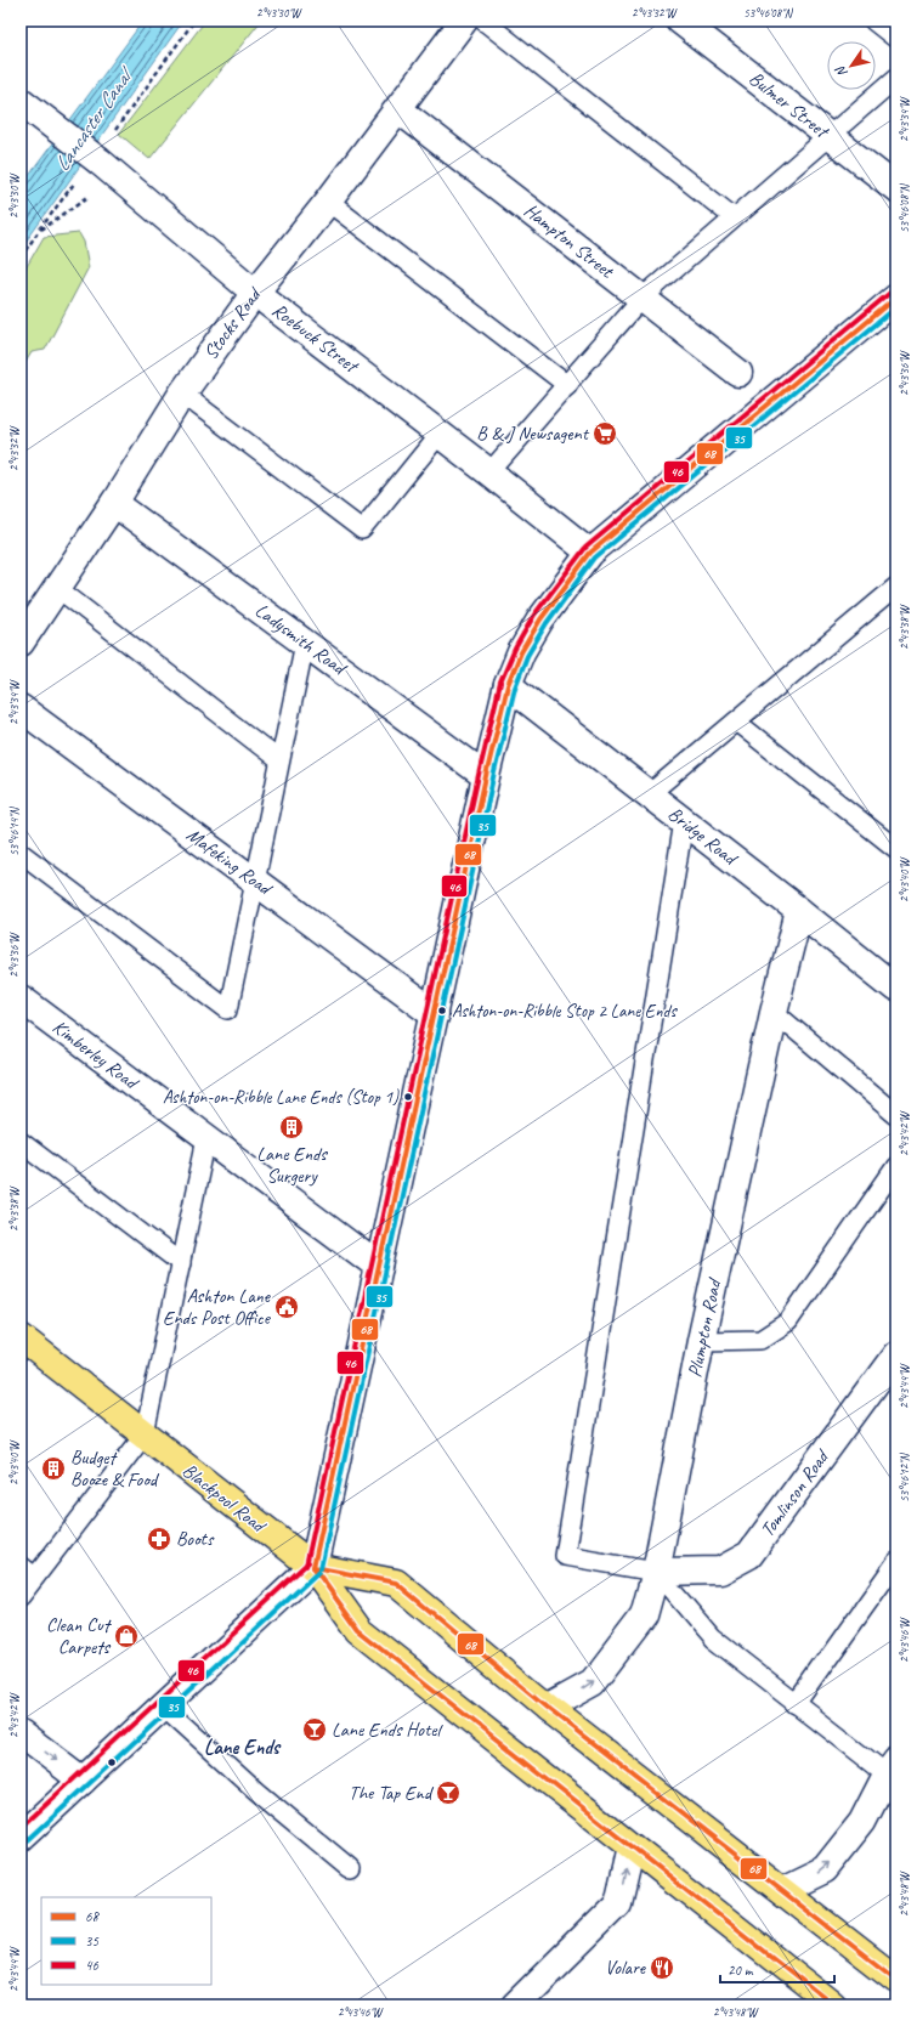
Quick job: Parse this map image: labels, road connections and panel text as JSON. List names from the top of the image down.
{
  "streets": {
    "highway": ["Blackpool Road"],
    "street": [
      "Bulmer Street",
      "Hampton Street",
      "Stocks Road",
      "Roebuck Street",
      "Ladysmith Road",
      "Bridge Road",
      "Mafeking Road",
      "Kimberley Road",
      "Plumpton Road",
      "Tomlinson Road"
    ]
  },
  "crossings": [
    ["Hampton Street", "Stocks Road"],
    ["Stocks Road", "Roebuck Street"],
    ["Stocks Road", "Ladysmith Road"],
    ["Bridge Road", "Plumpton Road"],
    ["Plumpton Road", "Tomlinson Road"],
    ["Plumpton Road", "Blackpool Road"]
  ],
  "districts": ["Lane Ends"],
  "water": ["Lancaster Canal"],
  "places": {
    "supermarket": ["B & J Newsagent"],
    "other": ["Ashton-on-Ribble Stop 2 Lane Ends", "Ashton-on-Ribble Lane Ends (Stop 1)"],
    "building": ["Lane Ends Surgery", "Budget Booze & Food"],
    "public building": ["Ashton Lane Ends Post Office"],
    "pharmacy": ["Boots"],
    "shop": ["Clean Cut Carpets"],
    "bar": ["Lane Ends Hotel", "The Tap End"],
    "restaurant": ["Volare"]
  },
  "lines": ["transit line 46", "transit line 68", "transit line 35"],
  "legend": ["68", "35", "46"],
  "scale_bar": "20 m",
  "north": "bottom left",
  "coordinates": [
    "2°43'30\"W",
    "2°43'32\"W",
    "53°46'08\"N",
    "2°43'34\"W",
    "2°43'36\"W",
    "2°43'38\"W",
    "53°46'14\"N",
    "2°43'40\"W",
    "2°43'42\"W",
    "2°43'44\"W",
    "53°46'12\"N",
    "2°43'46\"W",
    "2°43'48\"W"
  ]
}
